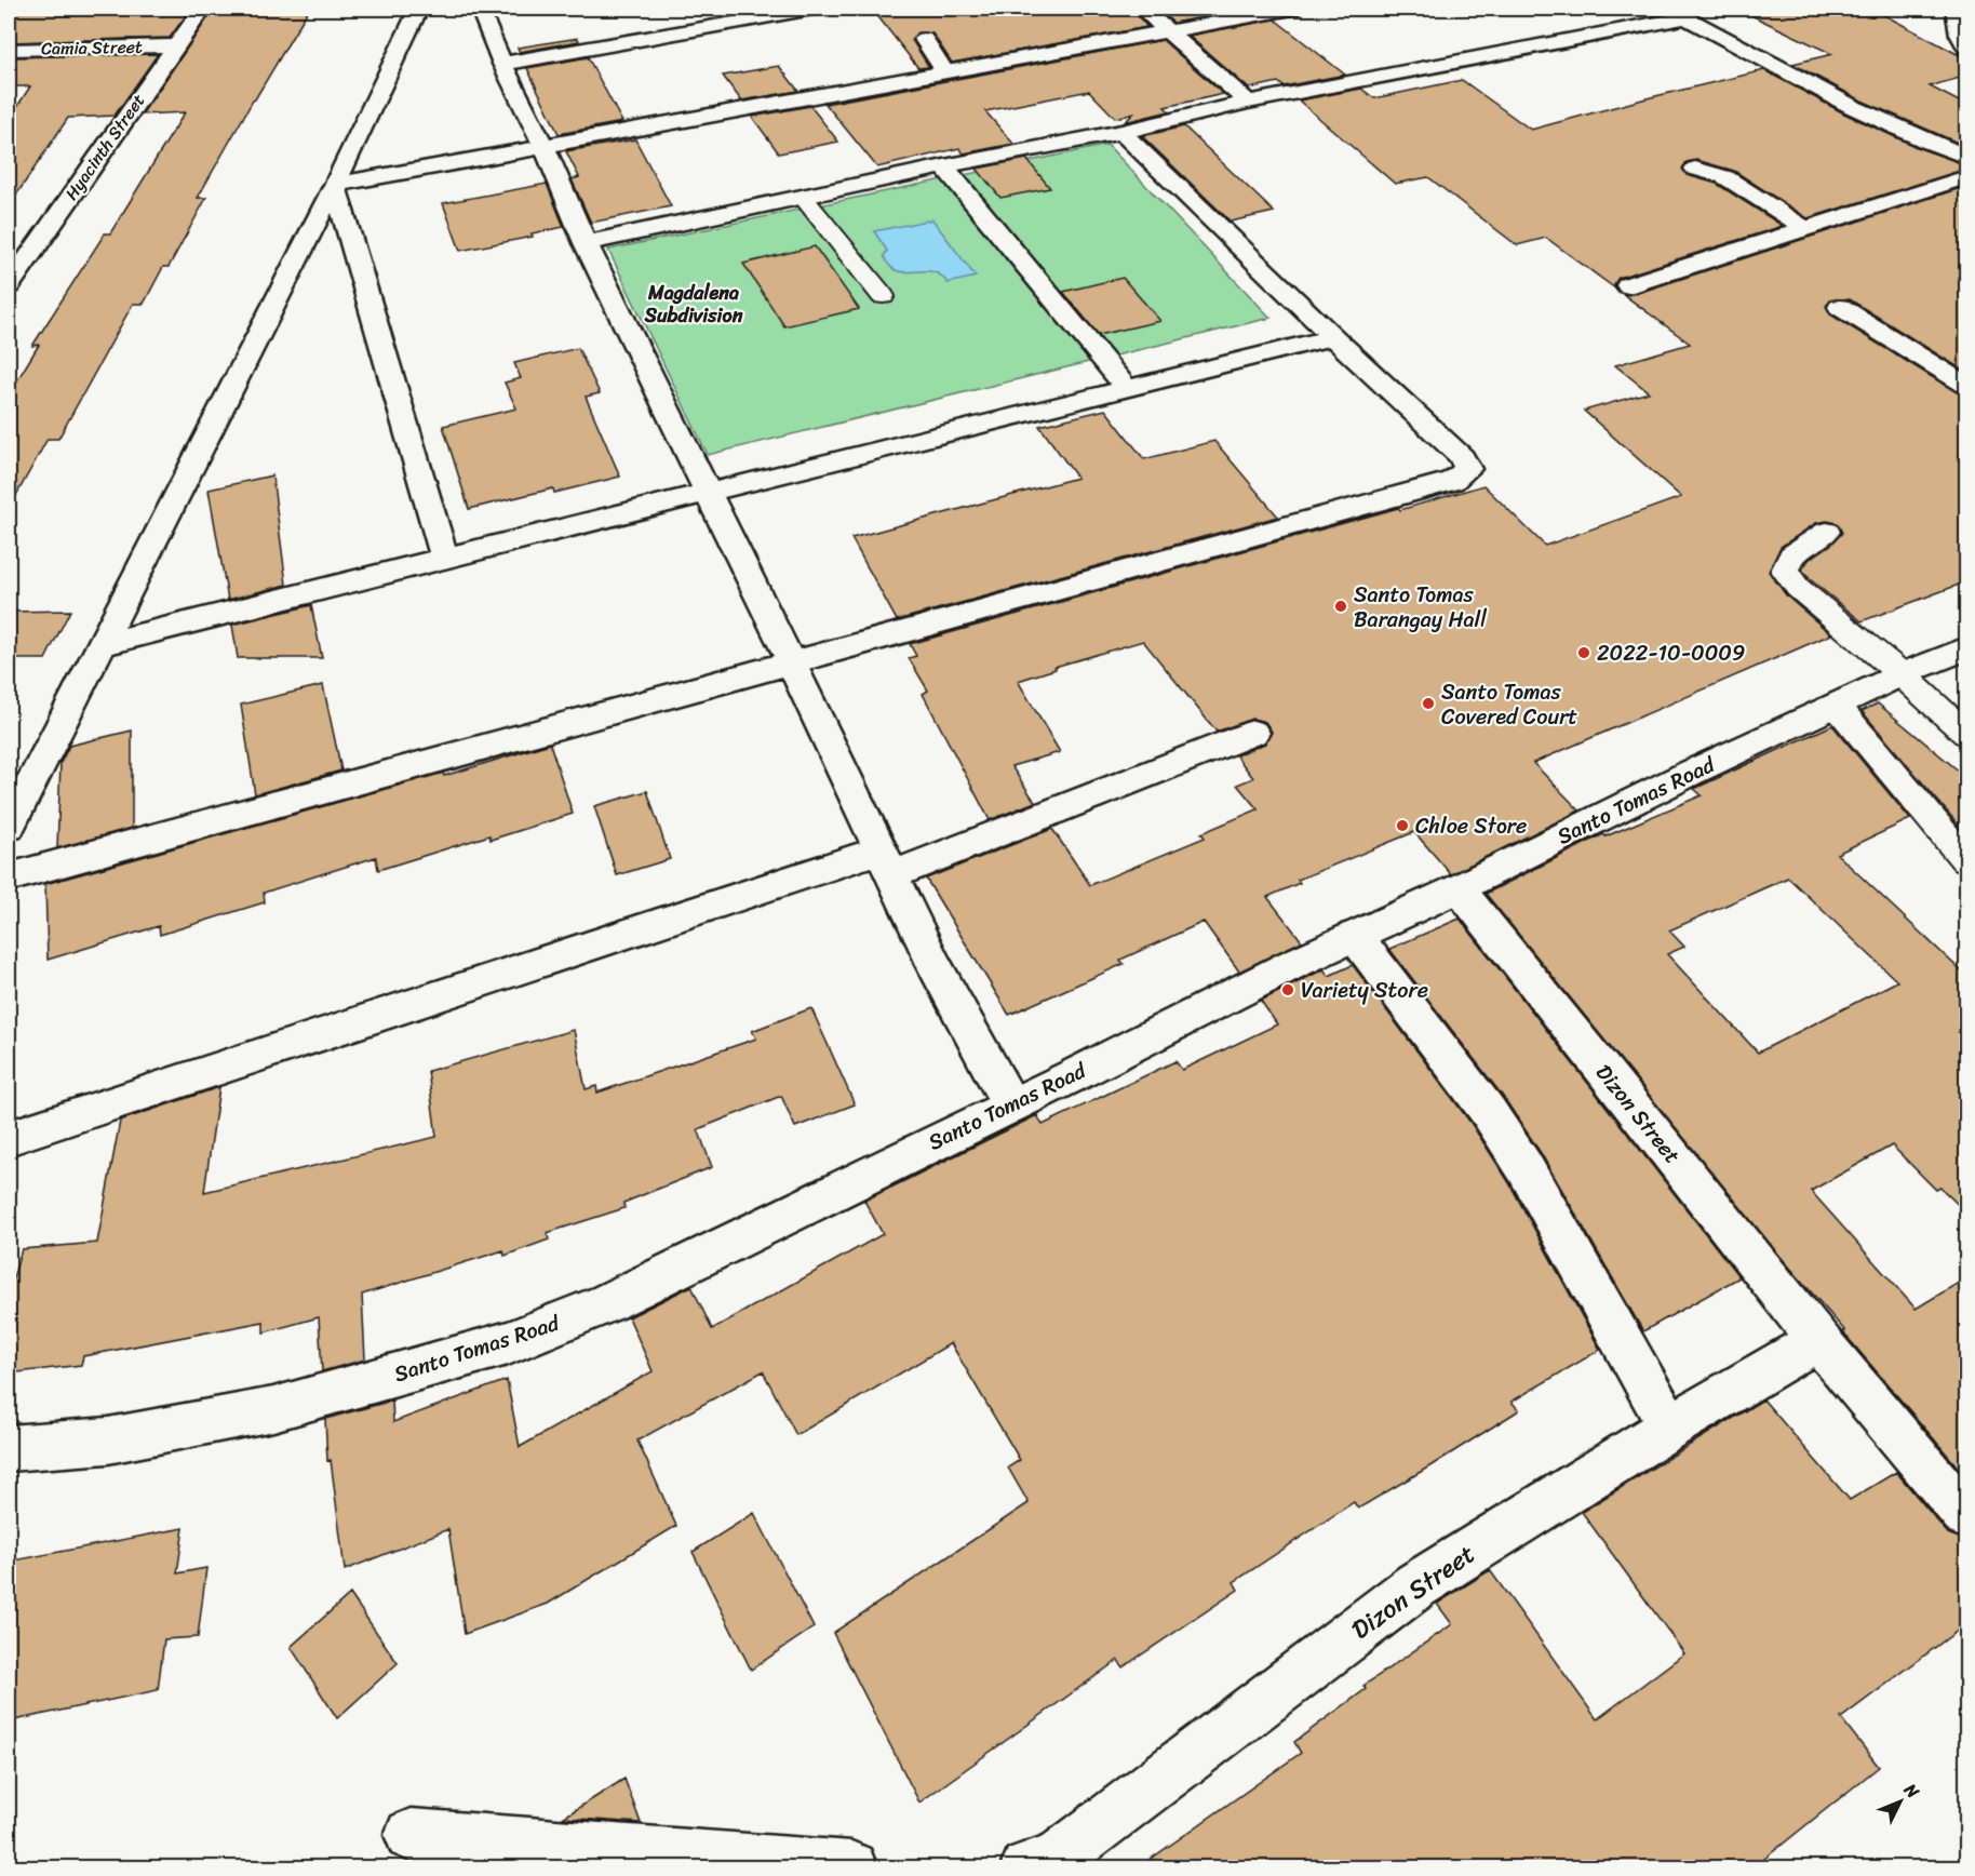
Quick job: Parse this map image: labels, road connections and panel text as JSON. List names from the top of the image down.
{
  "streets": {
    "street": [
      "Camia Street",
      "Hyacinth Street",
      "Santo Tomas Road",
      "Dizon Street"
    ]
  },
  "crossings": [
    ["Camia Street", "Hyacinth Street"],
    ["Santo Tomas Road", "Dizon Street"]
  ],
  "districts": ["Magdalena Subdivision"],
  "places": [
    "Santo Tomas Barangay Hall",
    "2022-10-0009",
    "Santo Tomas Covered Court",
    "Chloe Store",
    "Variety Store"
  ],
  "north": "top right"
}
